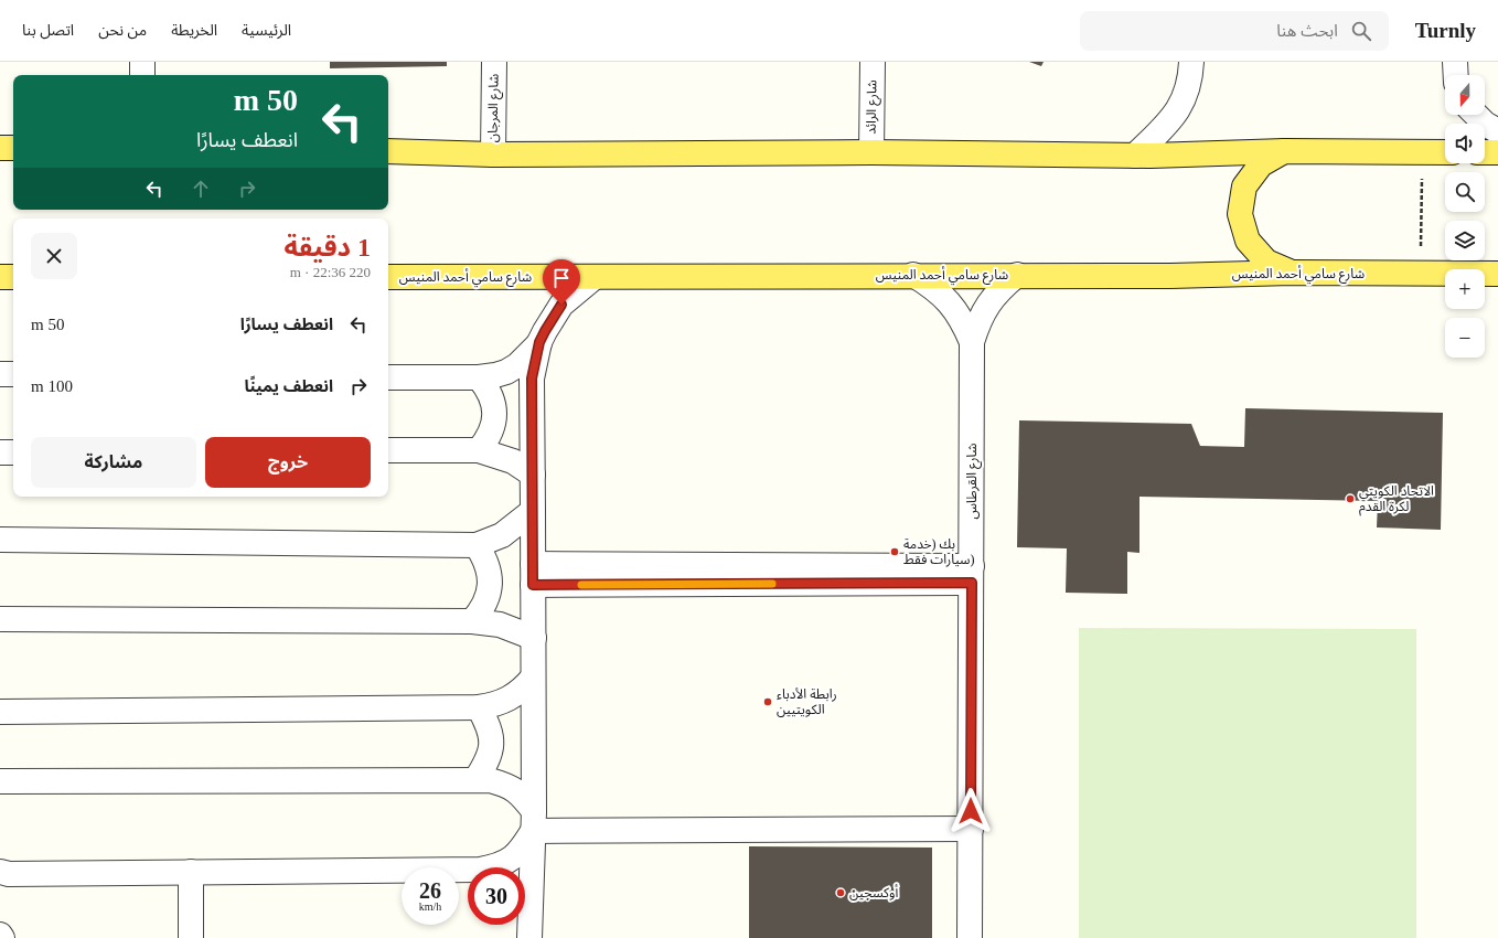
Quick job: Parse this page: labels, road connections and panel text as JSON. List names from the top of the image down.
{
  "streets": {
    "main road": ["شارع سامي أحمد المنيس"],
    "street": ["شارع الرائد", "شارع المرجان", "شارع القرطاس"]
  },
  "crossings": [
    ["شارع سامي أحمد المنيس", "شارع القرطاس"]
  ],
  "places": [
    "الاتحاد الكويتي لكرة القدم",
    "بك (خدمة سيارات فقط)",
    "رابطة الأدباء الكويتيين",
    "أوكسجين"
  ],
  "north": "bottom",
  "page": {
    "header": "Turnly",
    "search": "ابحث هنا",
    "nav": [
      "الرئيسية",
      "الخريطة",
      "من نحن",
      "اتصل بنا"
    ],
    "map_buttons": ["+", "−"],
    "turn": ["50 m", "انعطف يسارًا"],
    "heading": ["1 دقيقة", "220 m · 22:36"],
    "list": [
      {
        "name": "انعطف يسارًا",
        "value": "50 m"
      },
      {
        "name": "انعطف يمينًا",
        "value": "100 m"
      }
    ],
    "buttons": ["خروج", "مشاركة"],
    "speed": "26 km/h",
    "limit": "30"
  }
}
